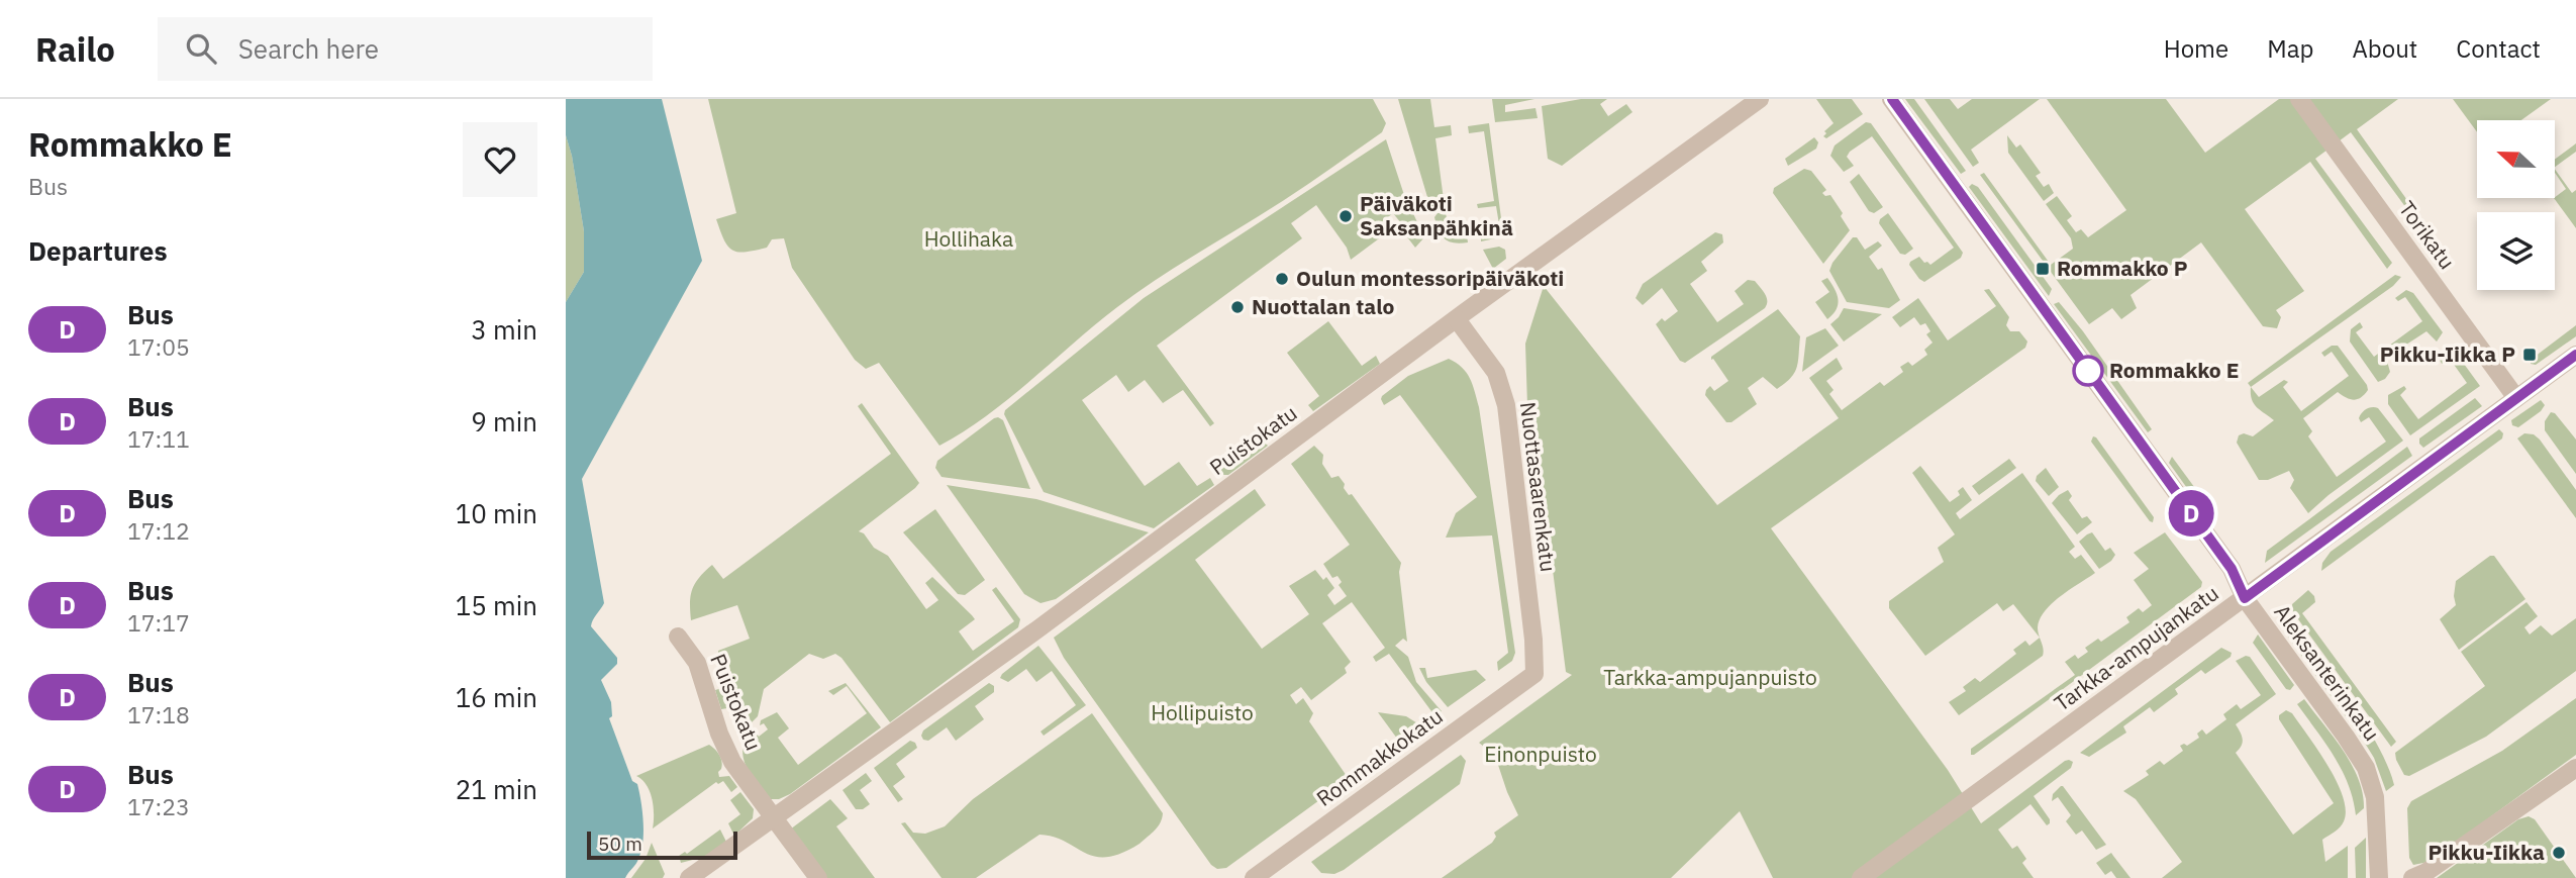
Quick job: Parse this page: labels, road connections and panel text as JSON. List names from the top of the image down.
{
  "streets": {
    "street": [
      "Torikatu",
      "Puistokatu",
      "Nuottasaarenkatu",
      "Tarkka-ampujankatu",
      "Aleksanterinkatu",
      "Rommakkokatu"
    ]
  },
  "crossings": [
    ["Torikatu", "Tarkka-ampujankatu"],
    ["Puistokatu", "Nuottasaarenkatu"],
    ["Nuottasaarenkatu", "Rommakkokatu"],
    ["Tarkka-ampujankatu", "Aleksanterinkatu"]
  ],
  "parks": [
    "Hollihaka",
    "Tarkka-ampujanpuisto",
    "Hollipuisto",
    "Einonpuisto"
  ],
  "places": {
    "other": [
      "Päiväkoti Saksanpähkinä",
      "Oulun montessoripäiväkoti",
      "Nuottalan talo",
      "Rommakko E",
      "Pikku-Iikka"
    ],
    "transit": ["Rommakko P", "Pikku-Iikka P"]
  },
  "lines": ["bus line D"],
  "scale_bar": "50 m",
  "north": "left",
  "page": {
    "header": "Railo",
    "search": "Search here",
    "nav": [
      "Home",
      "Map",
      "About",
      "Contact"
    ],
    "heading": [
      ["Rommakko E", "Bus"],
      "Departures"
    ],
    "on_map": "D",
    "list": [
      {
        "mark": "D",
        "name": "Bus",
        "note": "17:05",
        "value": "3 min"
      },
      {
        "mark": "D",
        "name": "Bus",
        "note": "17:11",
        "value": "9 min"
      },
      {
        "mark": "D",
        "name": "Bus",
        "note": "17:12",
        "value": "10 min"
      },
      {
        "mark": "D",
        "name": "Bus",
        "note": "17:17",
        "value": "15 min"
      },
      {
        "mark": "D",
        "name": "Bus",
        "note": "17:18",
        "value": "16 min"
      },
      {
        "mark": "D",
        "name": "Bus",
        "note": "17:23",
        "value": "21 min"
      }
    ],
    "scale": "50 m"
  }
}
